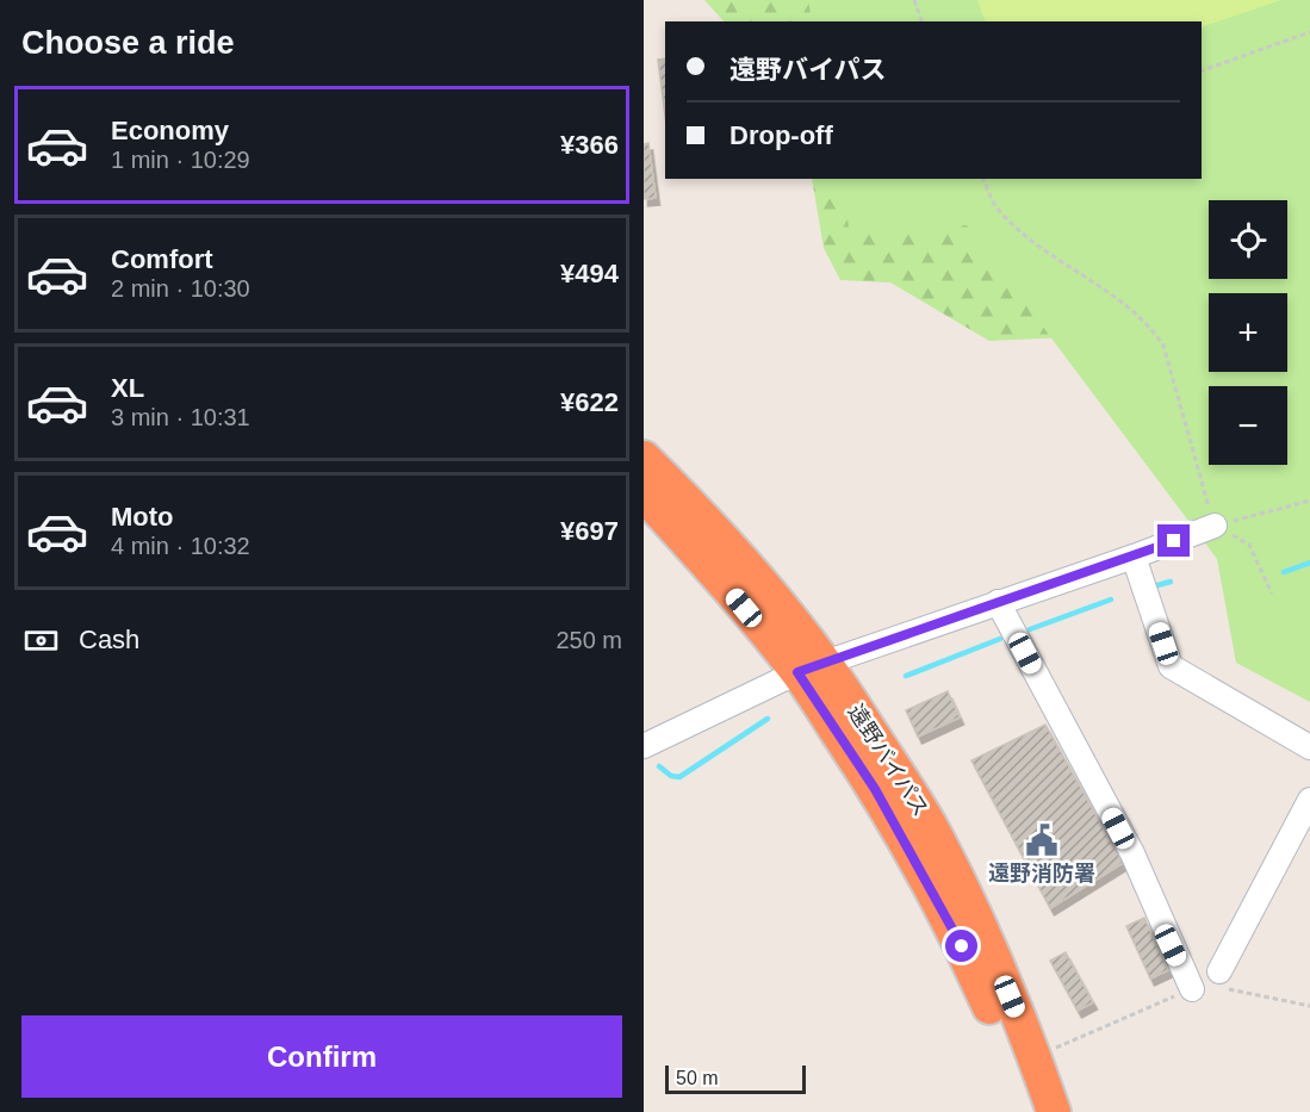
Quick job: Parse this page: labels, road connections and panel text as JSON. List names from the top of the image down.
{
  "streets": {
    "highway": ["遠野バイパス"]
  },
  "places": {
    "public building": ["遠野消防署"]
  },
  "scale_bar": "50 m",
  "page": {
    "heading": "Choose a ride",
    "banner": ["遠野バイパス", "Drop-off"],
    "list": [
      {
        "name": "Economy",
        "note": "1 min · 10:29",
        "value": "¥366"
      },
      {
        "name": "Comfort",
        "note": "2 min · 10:30",
        "value": "¥494"
      },
      {
        "name": "XL",
        "note": "3 min · 10:31",
        "value": "¥622"
      },
      {
        "name": "Moto",
        "note": "4 min · 10:32",
        "value": "¥697"
      }
    ],
    "map_buttons": ["+", "−"],
    "pay": ["Cash", "250 m"],
    "buttons": "Confirm",
    "scale": "50 m"
  }
}
